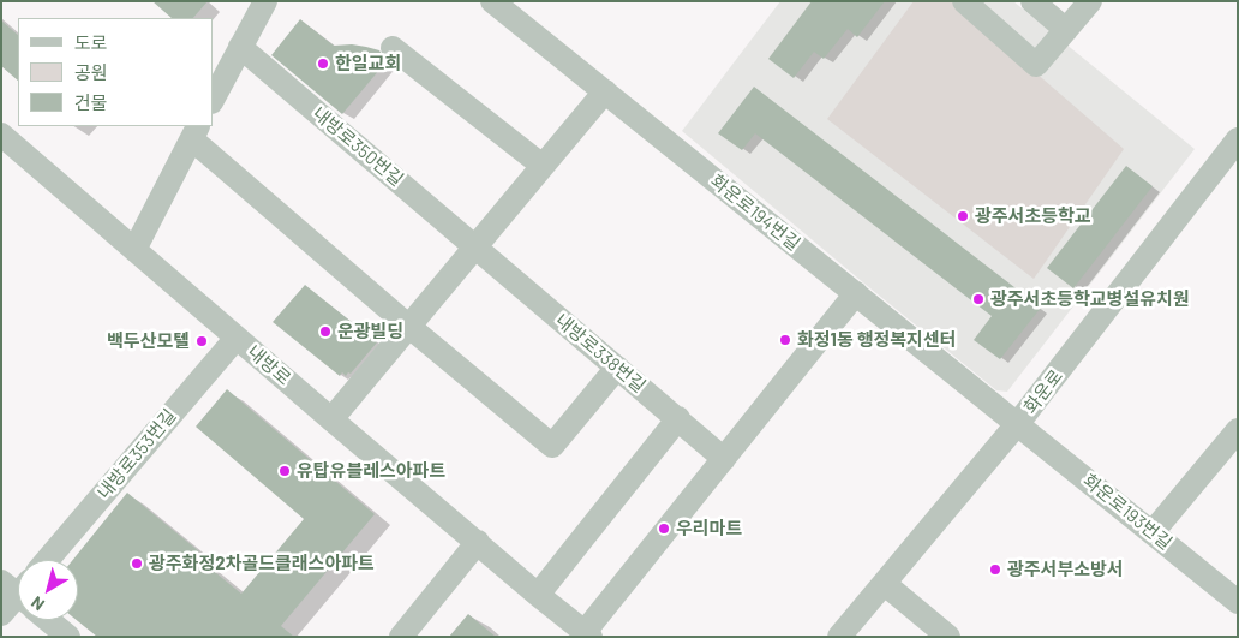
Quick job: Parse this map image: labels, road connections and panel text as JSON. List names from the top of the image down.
{
  "streets": {
    "street": [
      "내방로350번길",
      "화운로194번길",
      "내방로338번길",
      "내방로",
      "화운로",
      "내방로353번길",
      "화운로193번길"
    ]
  },
  "crossings": [
    ["내방로350번길", "내방로338번길"],
    ["화운로194번길", "화운로"],
    ["화운로194번길", "화운로193번길"],
    ["내방로", "내방로353번길"],
    ["화운로", "화운로193번길"]
  ],
  "places": [
    "한일교회",
    "광주서초등학교",
    "광주서초등학교병설유치원",
    "운광빌딩",
    "화정1동 행정복지센터",
    "백두산모텔",
    "유탑유블레스아파트",
    "우리마트",
    "광주화정2차골드클래스아파트",
    "광주서부소방서"
  ],
  "legend": ["도로", "공원", "건물"],
  "north": "bottom left"
}
